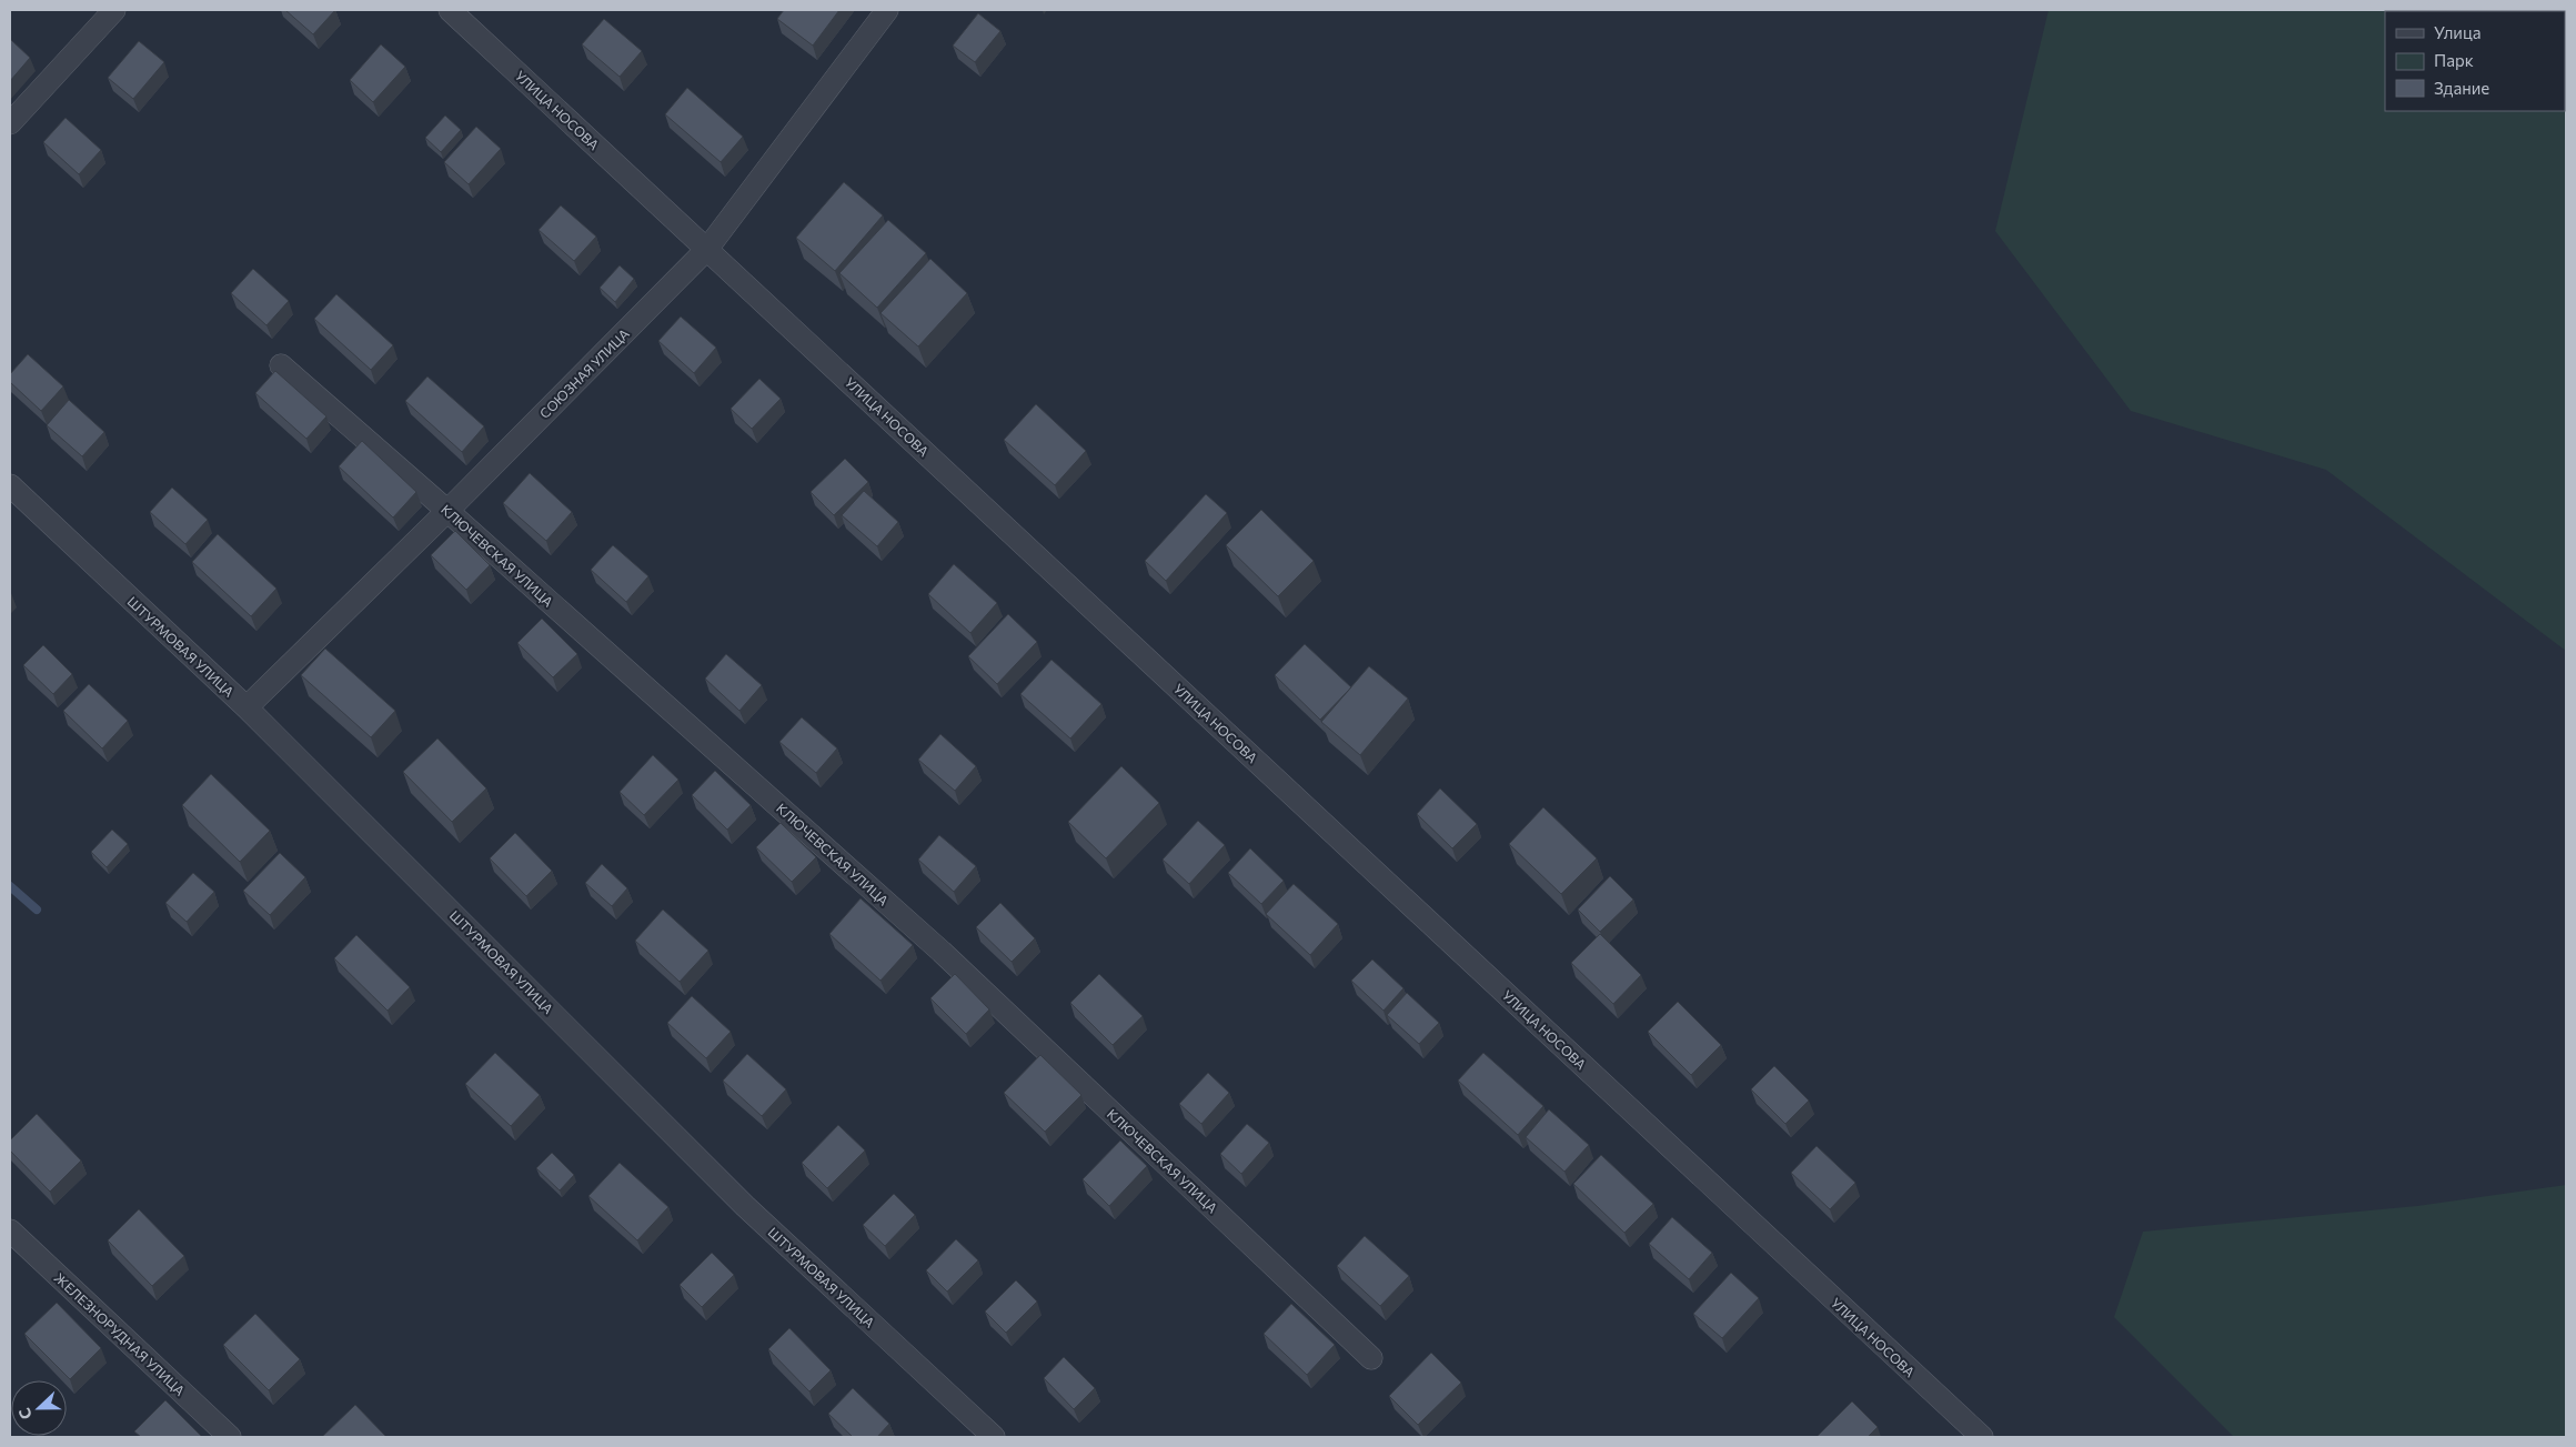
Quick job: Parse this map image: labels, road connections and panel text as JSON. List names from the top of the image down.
{
  "streets": {
    "street": [
      "УЛИЦА НОСОВА",
      "СОЮЗНАЯ УЛИЦА",
      "КЛЮЧЕВСКАЯ УЛИЦА",
      "ШТУРМОВАЯ УЛИЦА",
      "ЖЕЛЕЗНОРУДНАЯ УЛИЦА"
    ]
  },
  "crossings": [
    ["УЛИЦА НОСОВА", "СОЮЗНАЯ УЛИЦА"],
    ["СОЮЗНАЯ УЛИЦА", "КЛЮЧЕВСКАЯ УЛИЦА"],
    ["СОЮЗНАЯ УЛИЦА", "ШТУРМОВАЯ УЛИЦА"]
  ],
  "legend": ["Улица", "Парк", "Здание"],
  "north": "left"
}
